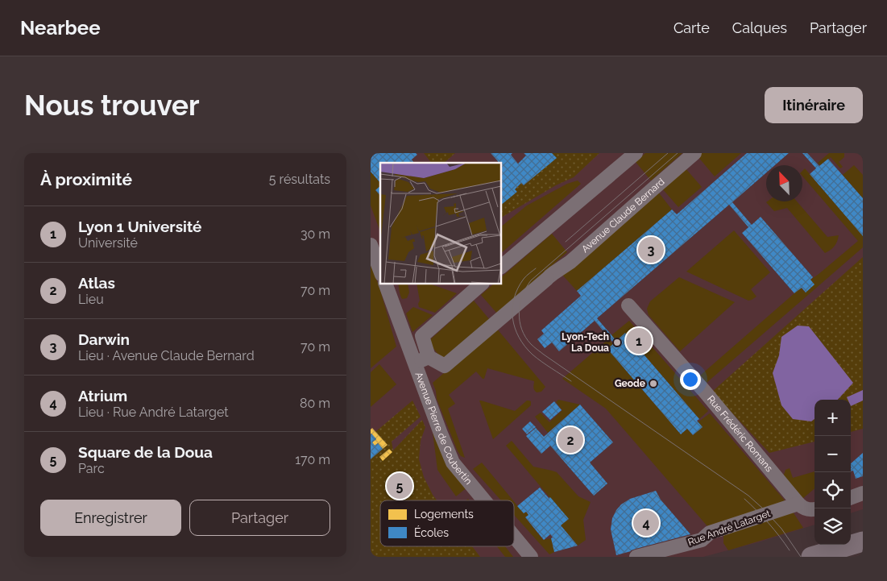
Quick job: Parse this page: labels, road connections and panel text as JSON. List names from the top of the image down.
{
  "streets": {
    "street": [
      "Avenue Claude Bernard",
      "Avenue Pierre de Coubertin",
      "Rue Frédéric Romans",
      "Rue André Latarget"
    ]
  },
  "crossings": [
    ["Rue Frédéric Romans", "Rue André Latarget"]
  ],
  "places": ["Lyon-Tech La Doua", "Geode"],
  "legend": ["Logements", "Écoles"],
  "north": "top left",
  "page": {
    "header": "Nearbee",
    "nav": ["Carte", "Calques", "Partager"],
    "buttons": [
      "Itinéraire",
      ["Enregistrer", "Partager"]
    ],
    "title": "Nous trouver",
    "heading": ["À proximité", "5 résultats"],
    "list": [
      {
        "mark": "1",
        "name": "Lyon 1 Université",
        "note": "Université",
        "value": "30 m"
      },
      {
        "mark": "2",
        "name": "Atlas",
        "note": "Lieu",
        "value": "70 m"
      },
      {
        "mark": "3",
        "name": "Darwin",
        "note": "Lieu · Avenue Claude Bernard",
        "value": "70 m"
      },
      {
        "mark": "4",
        "name": "Atrium",
        "note": "Lieu · Rue André Latarget",
        "value": "80 m"
      },
      {
        "mark": "5",
        "name": "Square de la Doua",
        "note": "Parc",
        "value": "170 m"
      }
    ],
    "pins": [
      "3",
      "1",
      "2",
      "5",
      "4"
    ],
    "map_buttons": ["+", "−"]
  }
}
